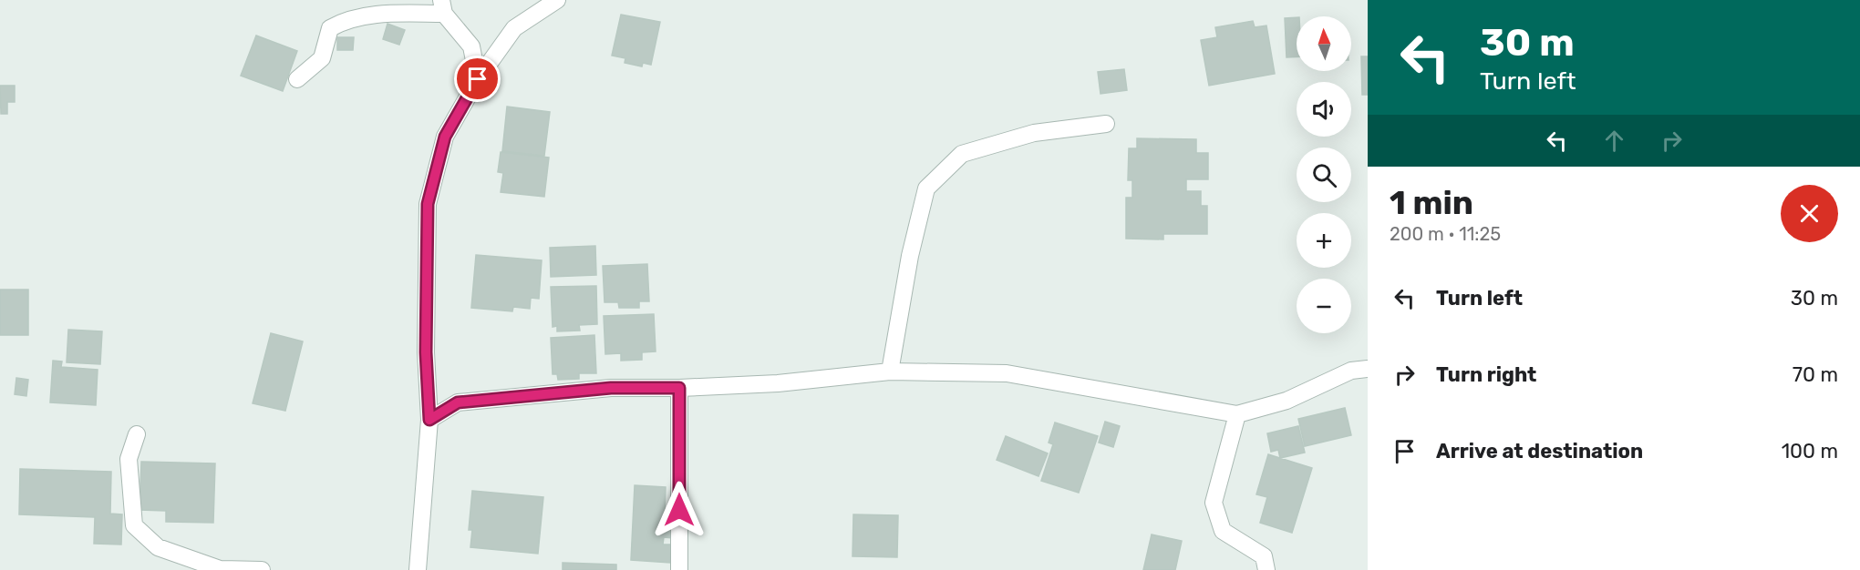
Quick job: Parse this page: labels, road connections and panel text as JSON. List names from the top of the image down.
{
  "north": "top",
  "page": {
    "turn": ["30 m", "Turn left"],
    "map_buttons": ["+", "−"],
    "heading": ["1 min", "200 m · 11:25"],
    "list": [
      {
        "name": "Turn left",
        "value": "30 m"
      },
      {
        "name": "Turn right",
        "value": "70 m"
      },
      {
        "name": "Arrive at destination",
        "value": "100 m"
      }
    ]
  }
}
